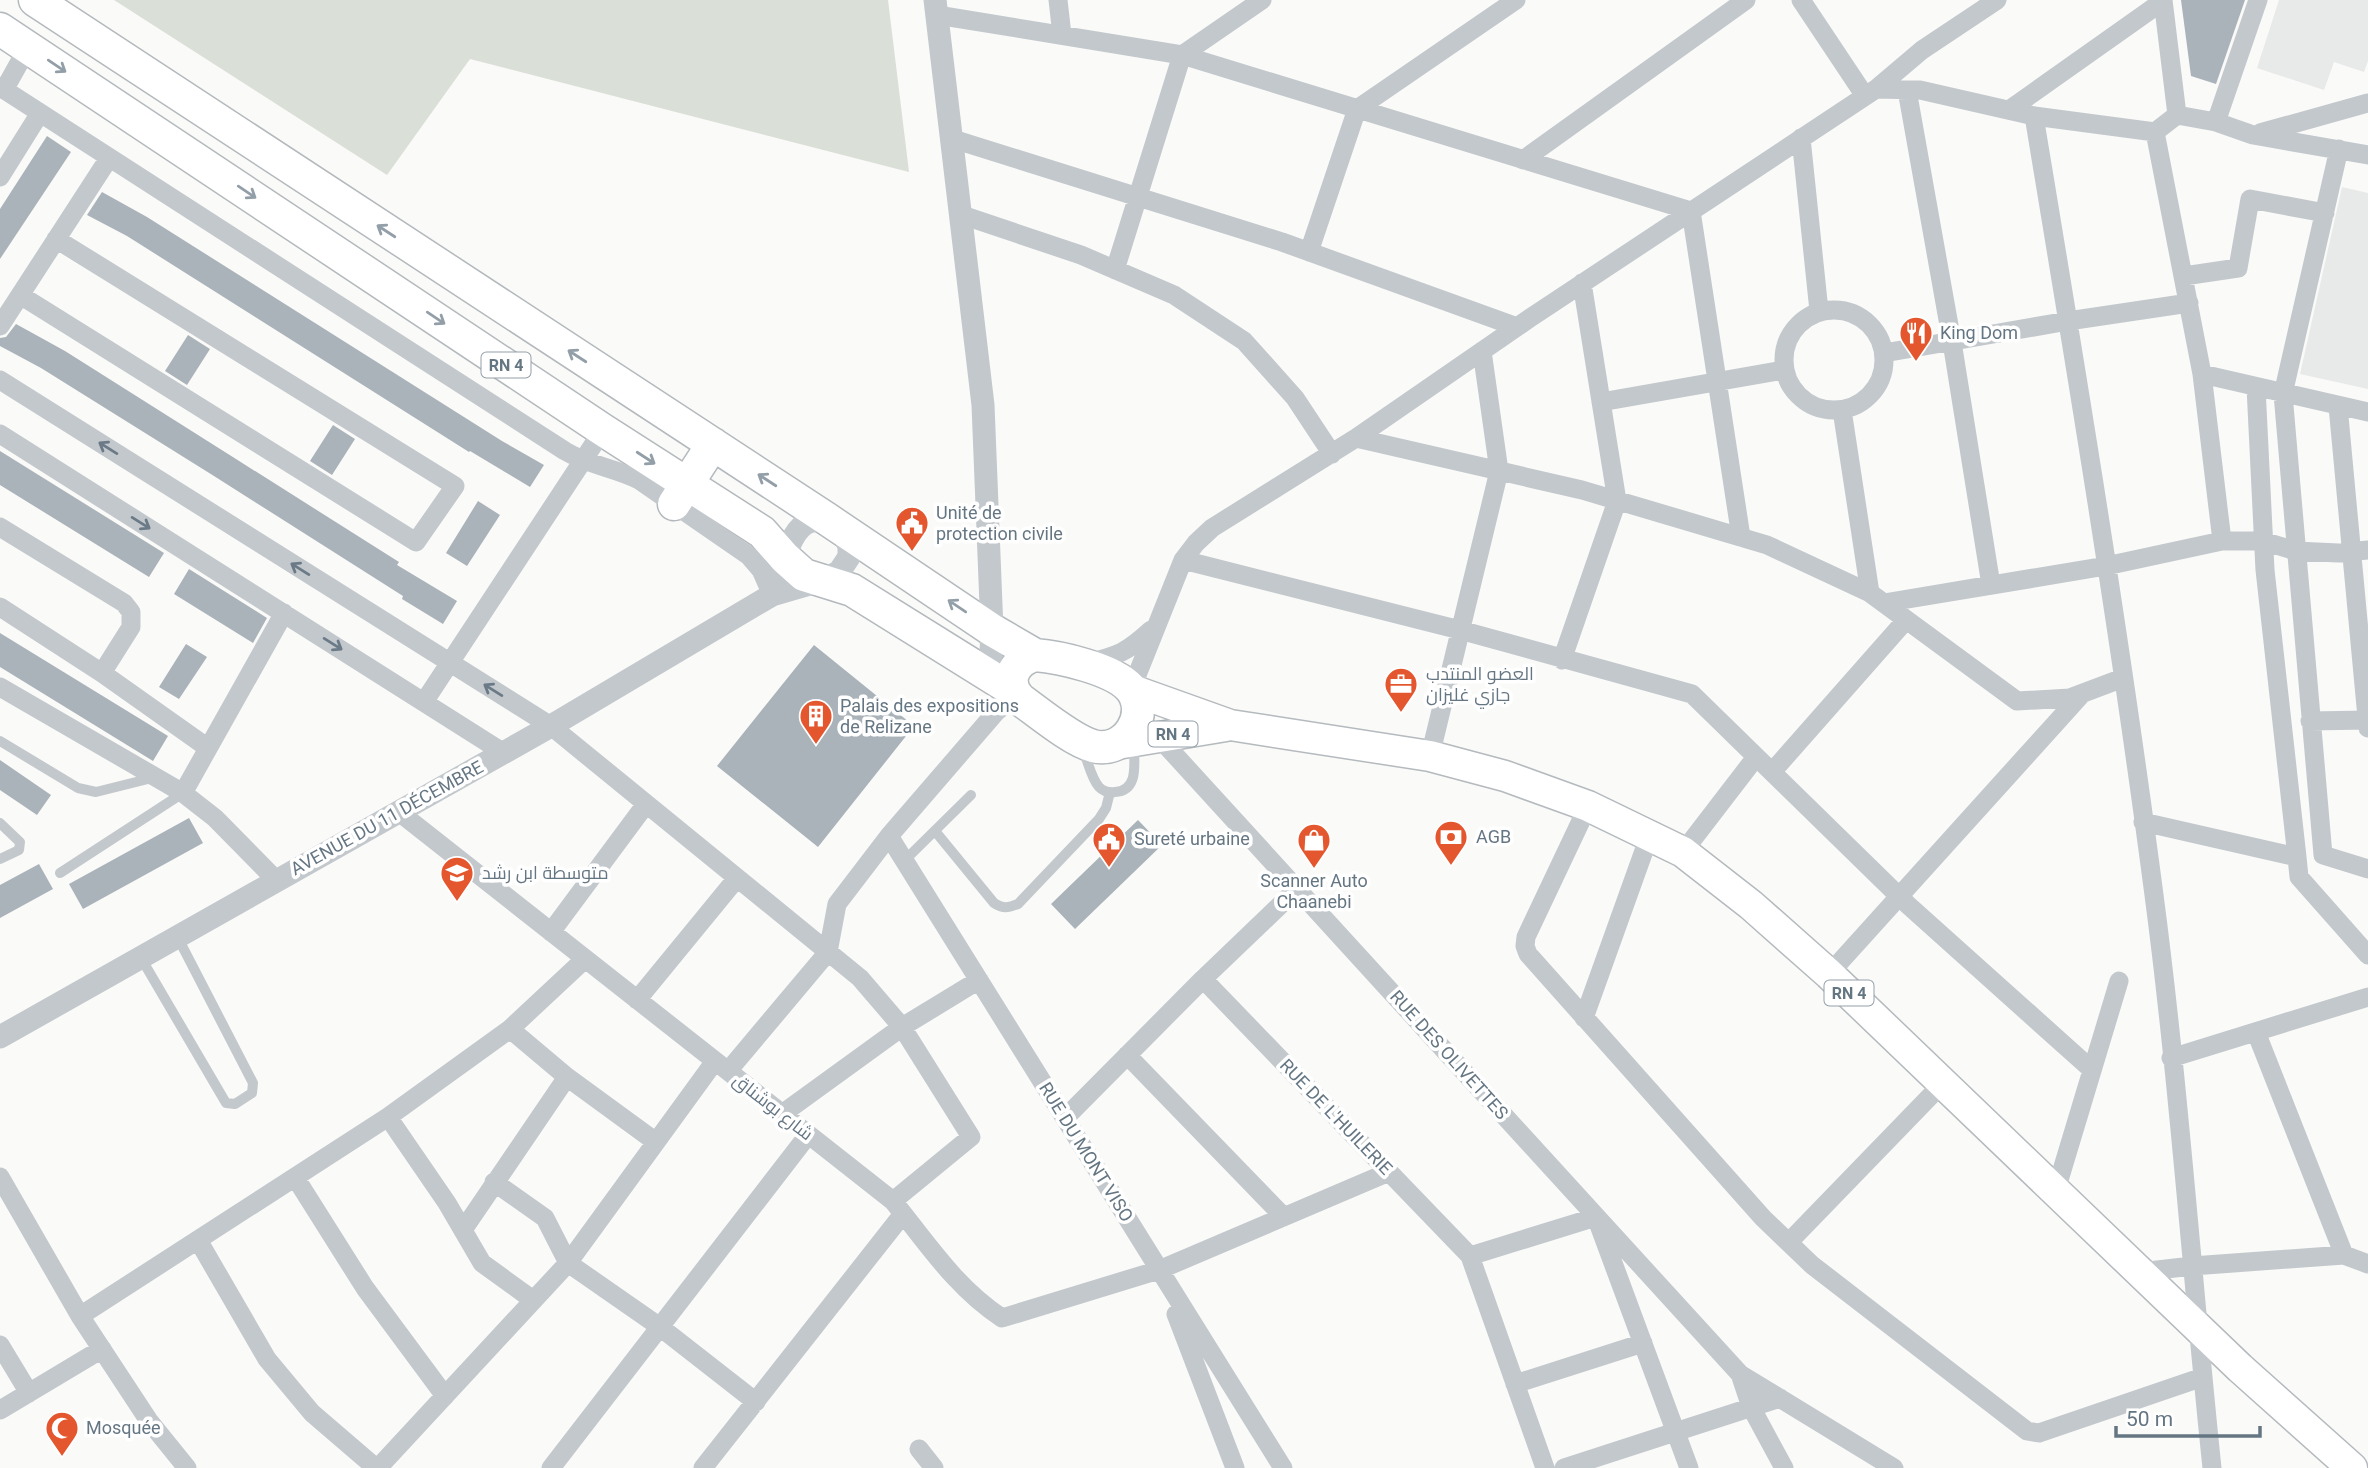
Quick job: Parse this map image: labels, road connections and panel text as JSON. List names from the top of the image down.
{
  "streets": {
    "highway": ["RN 4"],
    "street": [
      "AVENUE DU 11 DÉCEMBRE",
      "RUE DES OLIVETTES",
      "شارع بوشناق",
      "RUE DE L'HUILERIE",
      "RUE DU MONT VISO"
    ]
  },
  "crossings": [
    ["RN 4", "AVENUE DU 11 DÉCEMBRE"],
    ["RN 4", "RUE DES OLIVETTES"],
    ["AVENUE DU 11 DÉCEMBRE", "شارع بوشناق"],
    ["شارع بوشناق", "RUE DU MONT VISO"]
  ],
  "places": {
    "restaurant": ["King Dom"],
    "public building": ["Unité de protection civile", "Sureté urbaine"],
    "office": ["العضو المنتدب جازي غليزان"],
    "building": ["Palais des expositions de Relizane"],
    "bank": ["AGB"],
    "shop": ["Scanner Auto Chaanebi"],
    "school or university": ["متوسطة ابن رشد"],
    "mosque": ["Mosquée"]
  },
  "scale_bar": "50 m"
}
